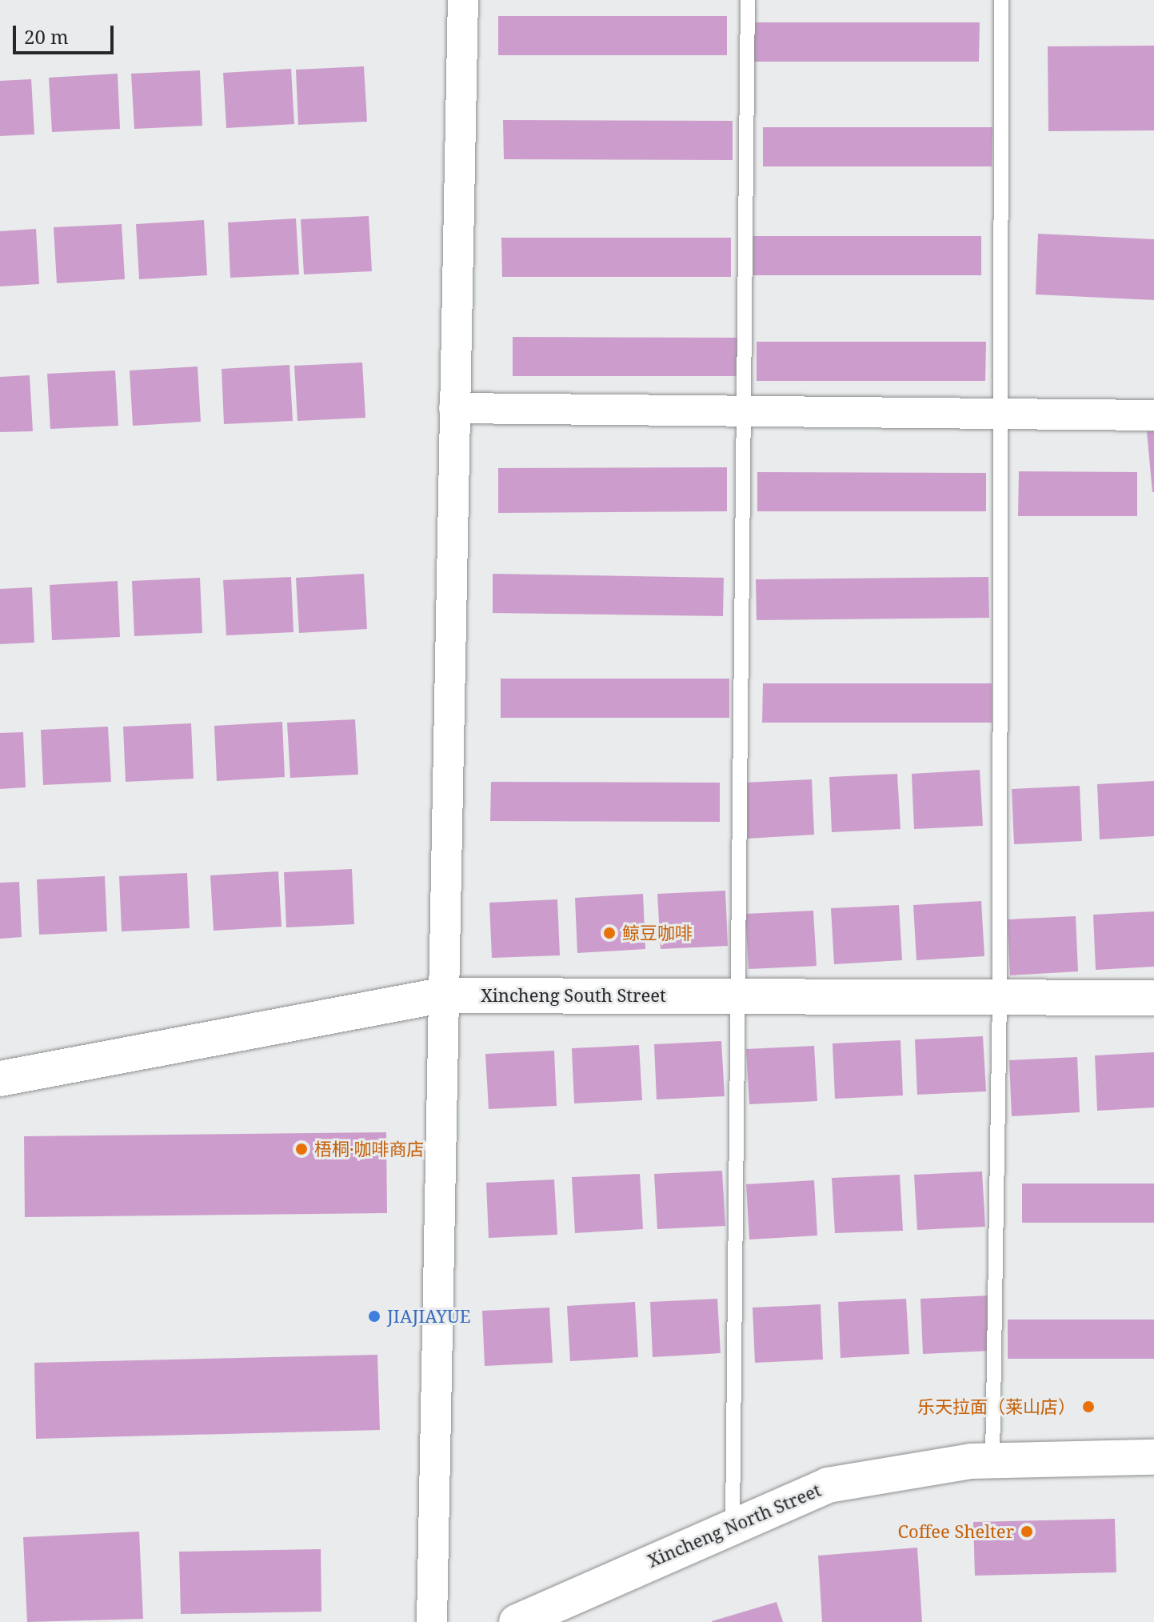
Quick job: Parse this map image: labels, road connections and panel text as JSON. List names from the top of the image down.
{
  "streets": {
    "street": ["Xincheng South Street", "Xincheng North Street"]
  },
  "places": [
    "鲸豆咖啡",
    "梧桐·咖啡商店",
    "JIAJIAYUE",
    "乐天拉面（莱山店）",
    "Coffee Shelter"
  ],
  "scale_bar": "20 m"
}
